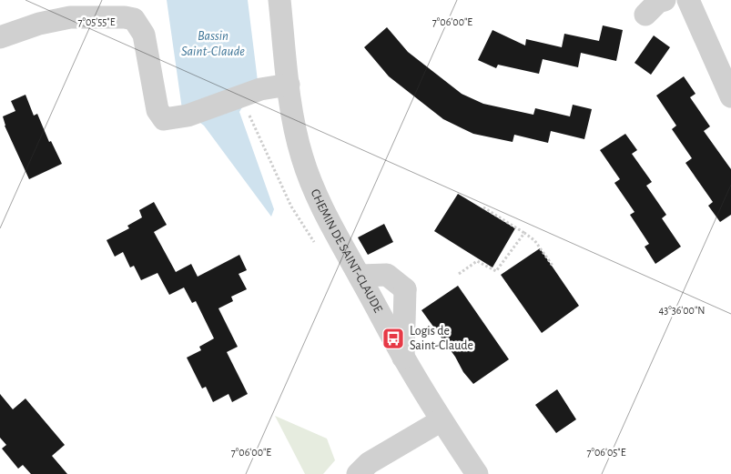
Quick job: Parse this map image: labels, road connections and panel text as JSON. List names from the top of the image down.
{
  "streets": {
    "street": ["CHEMIN DE SAINT-CLAUDE"]
  },
  "water": ["Bassin Saint-Claude"],
  "places": {
    "bus stop": ["Logis de Saint-Claude"]
  },
  "coordinates": [
    "7°05'55\"E",
    "7°06'00\"E",
    "43°36'00\"N",
    "7°06'05\"E"
  ]
}
